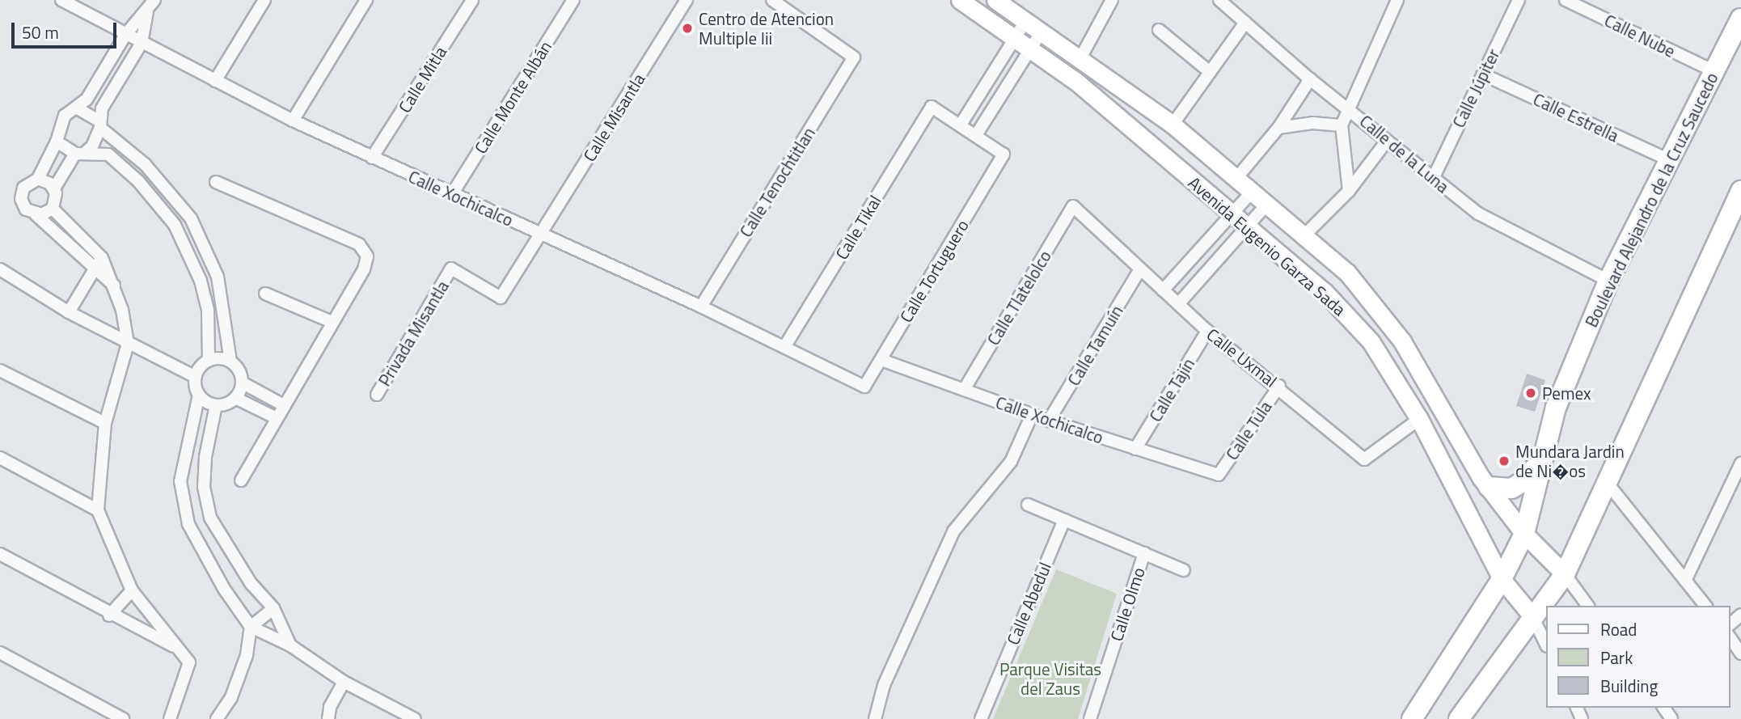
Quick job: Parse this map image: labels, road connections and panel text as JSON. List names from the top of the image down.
{
  "streets": {
    "highway": ["Boulevard Alejandro de la Cruz Saucedo"],
    "main road": ["Avenida Eugenio Garza Sada"],
    "street": [
      "Calle Nube",
      "Calle Mitla",
      "Calle Júpiter",
      "Calle Monte Albán",
      "Calle Misantla",
      "Calle Estrella",
      "Calle de la Luna",
      "Calle Tenochtitlan",
      "Calle Xochicalco",
      "Calle Tikal",
      "Calle Tortuguero",
      "Calle Tlatelolco",
      "Privada Misantla",
      "Calle Tamuín",
      "Calle Uxmal",
      "Calle Tajín",
      "Calle Tula",
      "Calle Abedul",
      "Calle Olmo"
    ]
  },
  "crossings": [
    ["Calle Nube", "Boulevard Alejandro de la Cruz Saucedo"],
    ["Calle Mitla", "Calle Xochicalco"],
    ["Calle Júpiter", "Calle Estrella"],
    ["Calle Júpiter", "Calle de la Luna"],
    ["Calle Monte Albán", "Calle Xochicalco"],
    ["Calle Misantla", "Calle Xochicalco"],
    ["Calle Misantla", "Privada Misantla"],
    ["Calle Estrella", "Boulevard Alejandro de la Cruz Saucedo"],
    ["Calle de la Luna", "Boulevard Alejandro de la Cruz Saucedo"],
    ["Calle Tenochtitlan", "Calle Xochicalco"],
    ["Calle Xochicalco", "Calle Tikal"],
    ["Calle Xochicalco", "Calle Tortuguero"],
    ["Calle Xochicalco", "Calle Tlatelolco"],
    ["Calle Xochicalco", "Privada Misantla"],
    ["Calle Xochicalco", "Calle Tamuín"],
    ["Calle Xochicalco", "Calle Tajín"],
    ["Calle Xochicalco", "Calle Tula"],
    ["Boulevard Alejandro de la Cruz Saucedo", "Avenida Eugenio Garza Sada"],
    ["Avenida Eugenio Garza Sada", "Calle Uxmal"],
    ["Calle Tlatelolco", "Calle Uxmal"],
    ["Calle Tamuín", "Calle Uxmal"],
    ["Calle Uxmal", "Calle Tajín"],
    ["Calle Uxmal", "Calle Tula"]
  ],
  "parks": ["Parque Visitas del Zaus"],
  "places": ["Centro de Atencion Multiple Iii", "Pemex", "Mundara Jardin de Ni�os"],
  "legend": ["Road", "Park", "Building"],
  "scale_bar": "50 m"
}
